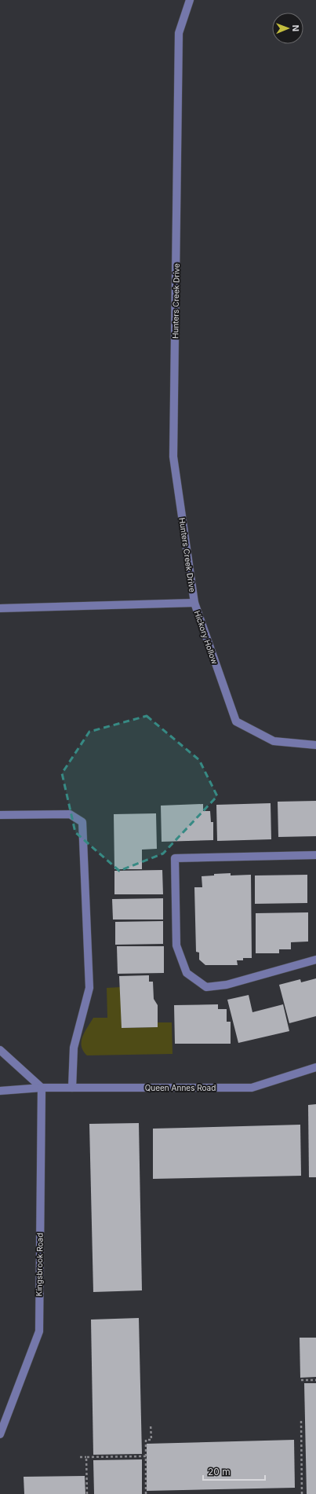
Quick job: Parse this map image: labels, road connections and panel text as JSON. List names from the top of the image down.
{
  "streets": {
    "street": [
      "Hunters Creek Drive",
      "Hickory Hollow",
      "Queen Annes Road",
      "Kingsbrook Road"
    ]
  },
  "crossings": [
    ["Hunters Creek Drive", "Hickory Hollow"],
    ["Queen Annes Road", "Kingsbrook Road"]
  ],
  "scale_bar": "20 m",
  "north": "right"
}
